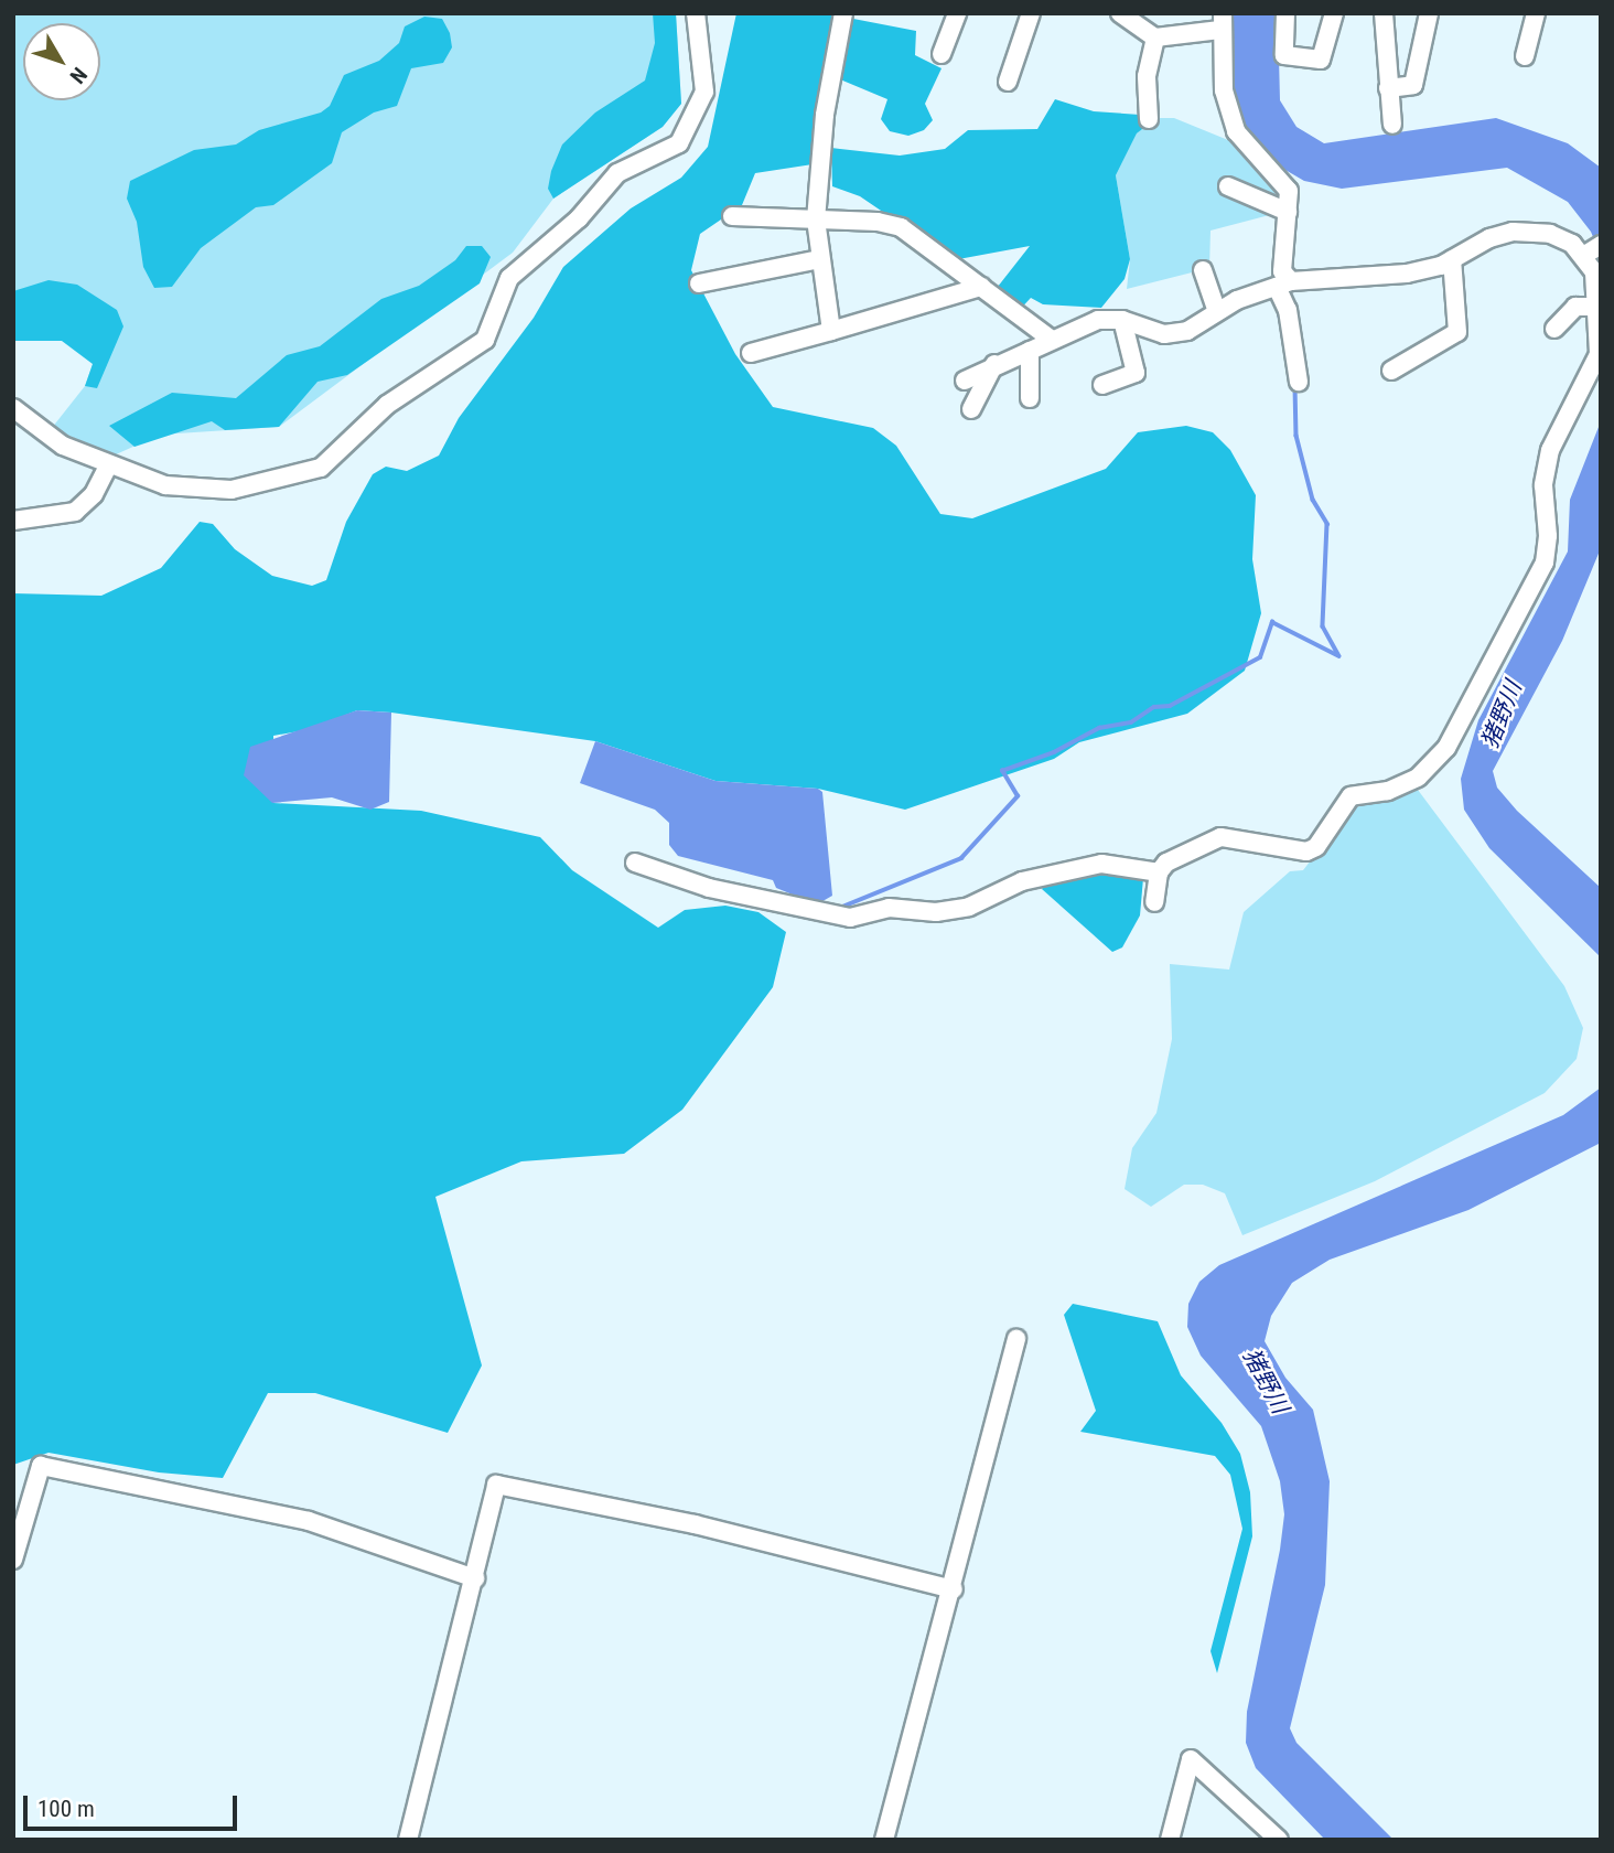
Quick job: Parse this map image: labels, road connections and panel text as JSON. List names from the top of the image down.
{
  "water": ["猪野川"],
  "scale_bar": "100 m",
  "north": "bottom right"
}
